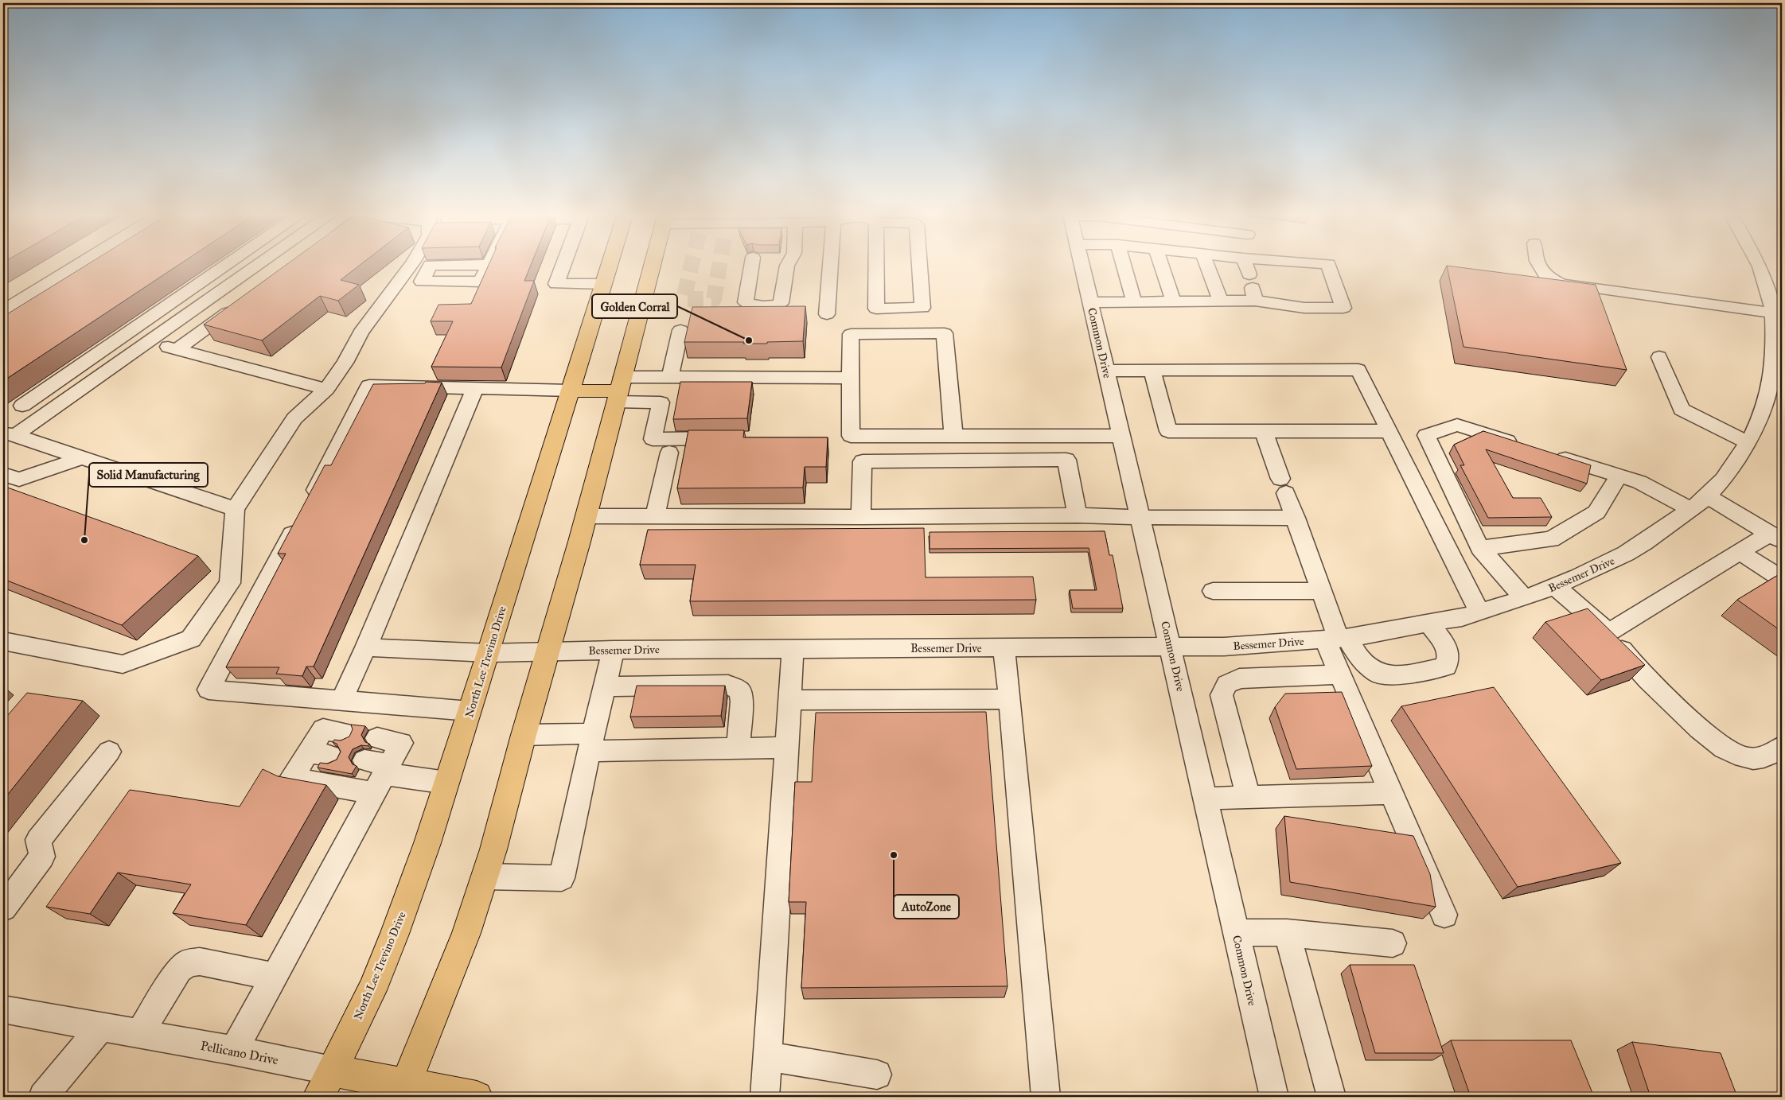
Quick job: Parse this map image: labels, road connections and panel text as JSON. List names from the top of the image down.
{
  "streets": {
    "main road": ["North Lee Trevino Drive", "Pellicano Drive"],
    "street": ["Common Drive", "Bessemer Drive"]
  },
  "crossings": [
    ["Common Drive", "Bessemer Drive"],
    ["Bessemer Drive", "North Lee Trevino Drive"],
    ["North Lee Trevino Drive", "Pellicano Drive"]
  ],
  "places": ["Golden Corral", "Solid Manufacturing", "AutoZone"]
}
